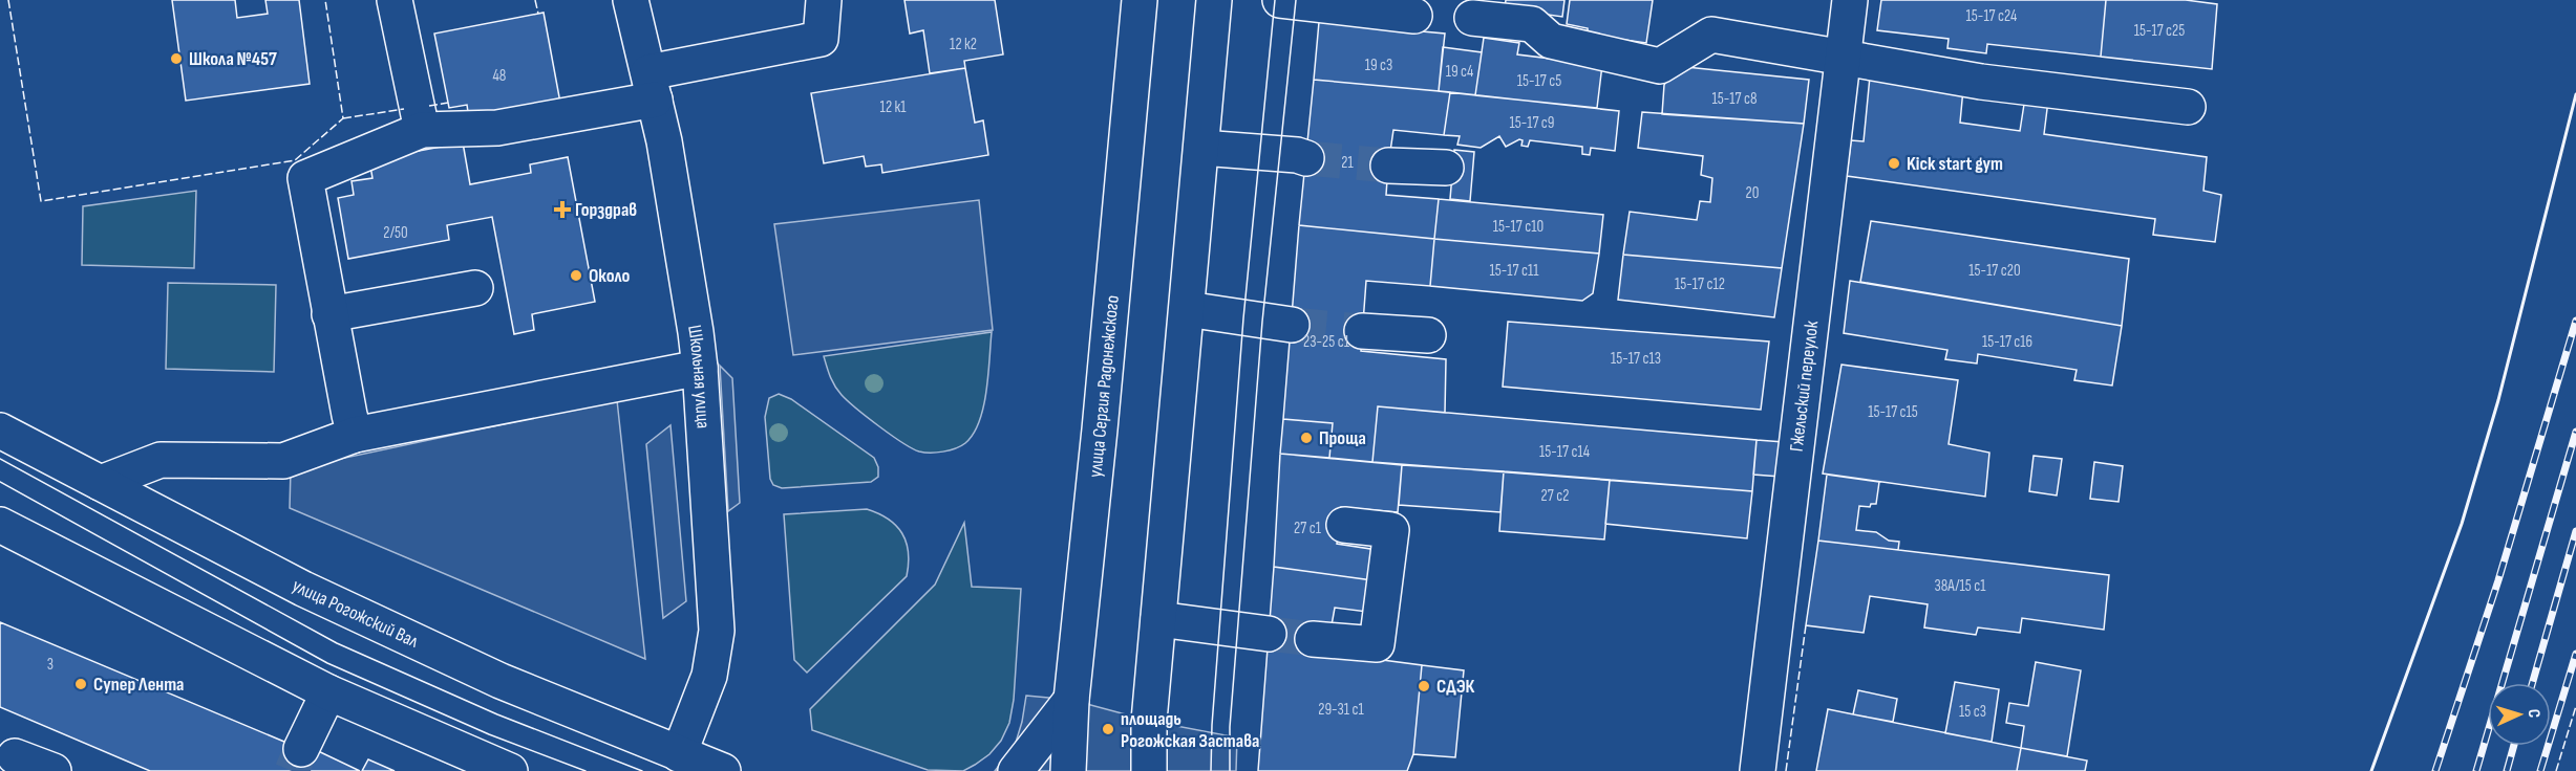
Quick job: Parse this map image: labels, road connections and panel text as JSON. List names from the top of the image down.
{
  "streets": {
    "main road": [
      "Школьная улица",
      "улица Сергия Радонежского",
      "Гжельский переулок",
      "улица Рогожский Вал"
    ]
  },
  "crossings": [
    ["Школьная улица", "улица Рогожский Вал"]
  ],
  "places": {
    "other": [
      "Школа №457",
      "Kick start gym",
      "Около",
      "Проща",
      "Супер Лента",
      "СДЭК",
      "площадь Рогожская Застава"
    ],
    "health": ["Горздрав"]
  },
  "house_numbers": [
    "15-17 с24",
    "15-17 с25",
    "12 к2",
    "19 с3",
    "19 с4",
    "48",
    "15-17 с5",
    "15-17 с8",
    "12 к1",
    "15-17 с9",
    "21",
    "20",
    "15-17 с10",
    "2/50",
    "15-17 с11",
    "15-17 с20",
    "15-17 с12",
    "23-25 с1",
    "15-17 с16",
    "15-17 с13",
    "15-17 с15",
    "15-17 с14",
    "27 с2",
    "27 с1",
    "38А/15 с1",
    "3",
    "29-31 с1",
    "15 с3"
  ],
  "north": "right"
}
